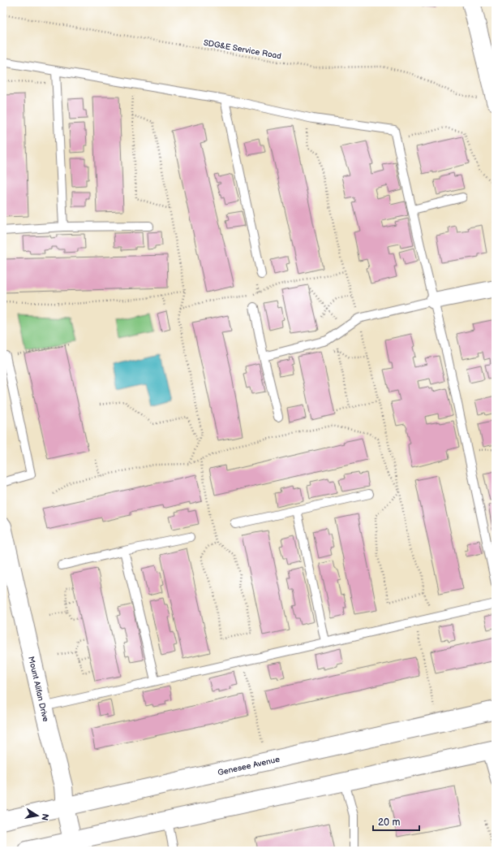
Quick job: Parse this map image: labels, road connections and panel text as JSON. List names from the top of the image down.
{
  "streets": {
    "main road": ["Mount Alifan Drive", "Genesee Avenue"],
    "path": ["SDG&E Service Road"]
  },
  "crossings": [
    ["Mount Alifan Drive", "Genesee Avenue"]
  ],
  "scale_bar": "20 m",
  "north": "right"
}
